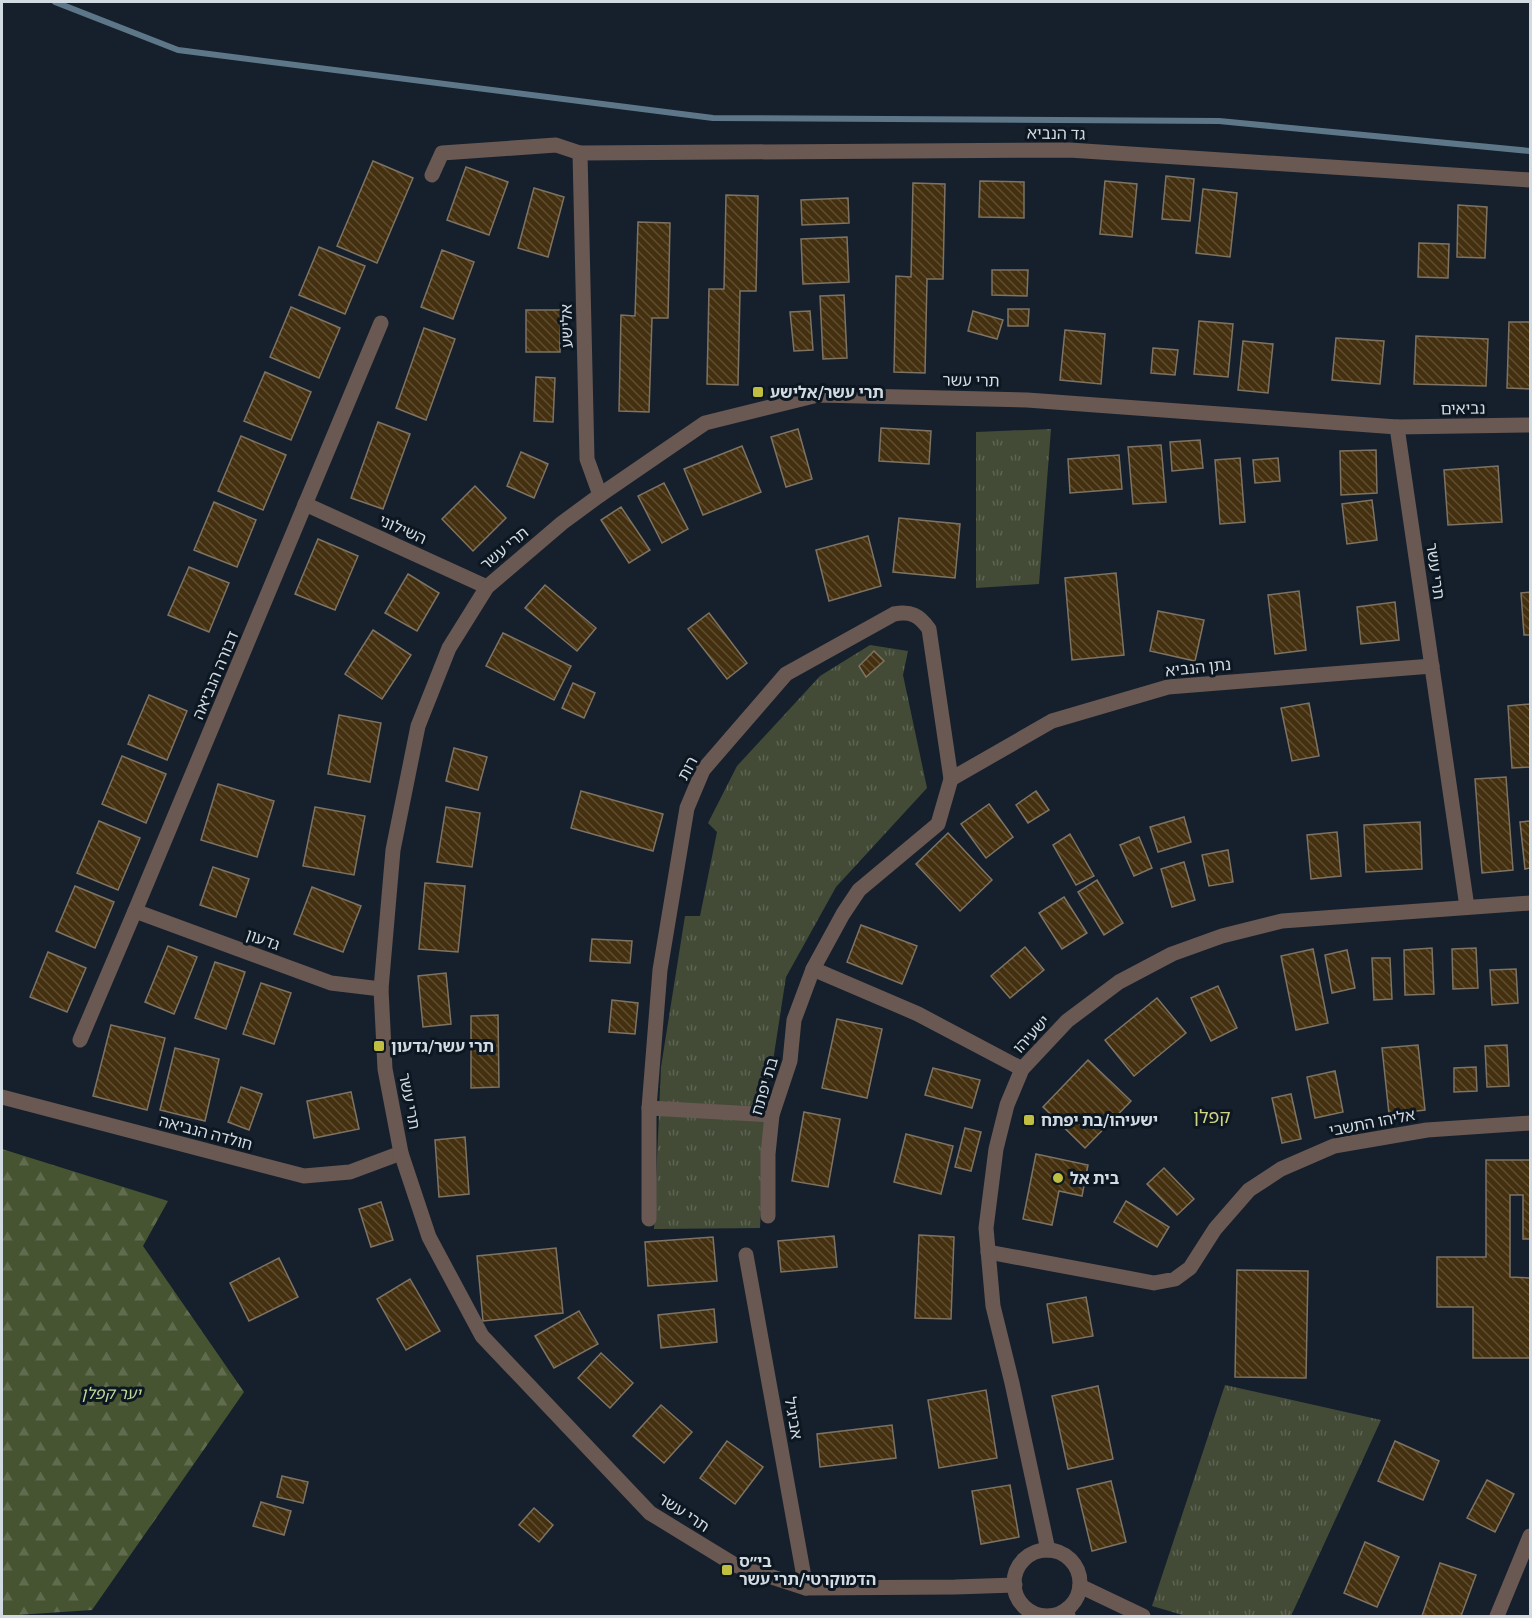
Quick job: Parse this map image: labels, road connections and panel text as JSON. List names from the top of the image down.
{
  "streets": {
    "street": [
      "גד הנביא",
      "אלישע",
      "תרי עשר",
      "נביאים",
      "השילוני",
      "נתן הנביא",
      "דבורה הנביאה",
      "רות",
      "גדעון",
      "ישעיהו",
      "בת יפתח",
      "אליהו התשבי",
      "חולדה הנביאה",
      "אביגיל"
    ]
  },
  "crossings": [
    ["גד הנביא", "אלישע"],
    ["אלישע", "תרי עשר"],
    ["תרי עשר", "נביאים"],
    ["תרי עשר", "השילוני"],
    ["תרי עשר", "נתן הנביא"],
    ["תרי עשר", "גדעון"],
    ["תרי עשר", "ישעיהו"],
    ["תרי עשר", "חולדה הנביאה"],
    ["תרי עשר", "אביגיל"],
    ["השילוני", "דבורה הנביאה"],
    ["נתן הנביא", "רות"],
    ["נתן הנביא", "בת יפתח"],
    ["דבורה הנביאה", "גדעון"],
    ["רות", "בת יפתח"],
    ["ישעיהו", "אליהו התשבי"]
  ],
  "districts": ["קפלן"],
  "parks": ["יער קפלן"],
  "places": {
    "transit": [
      "תרי עשר/אלישע",
      "תרי עשר/גדעון",
      "ישעיהו/בת יפתח",
      "בי״ס הדמוקרטי/תרי עשר"
    ],
    "other": ["בית אל"]
  }
}
